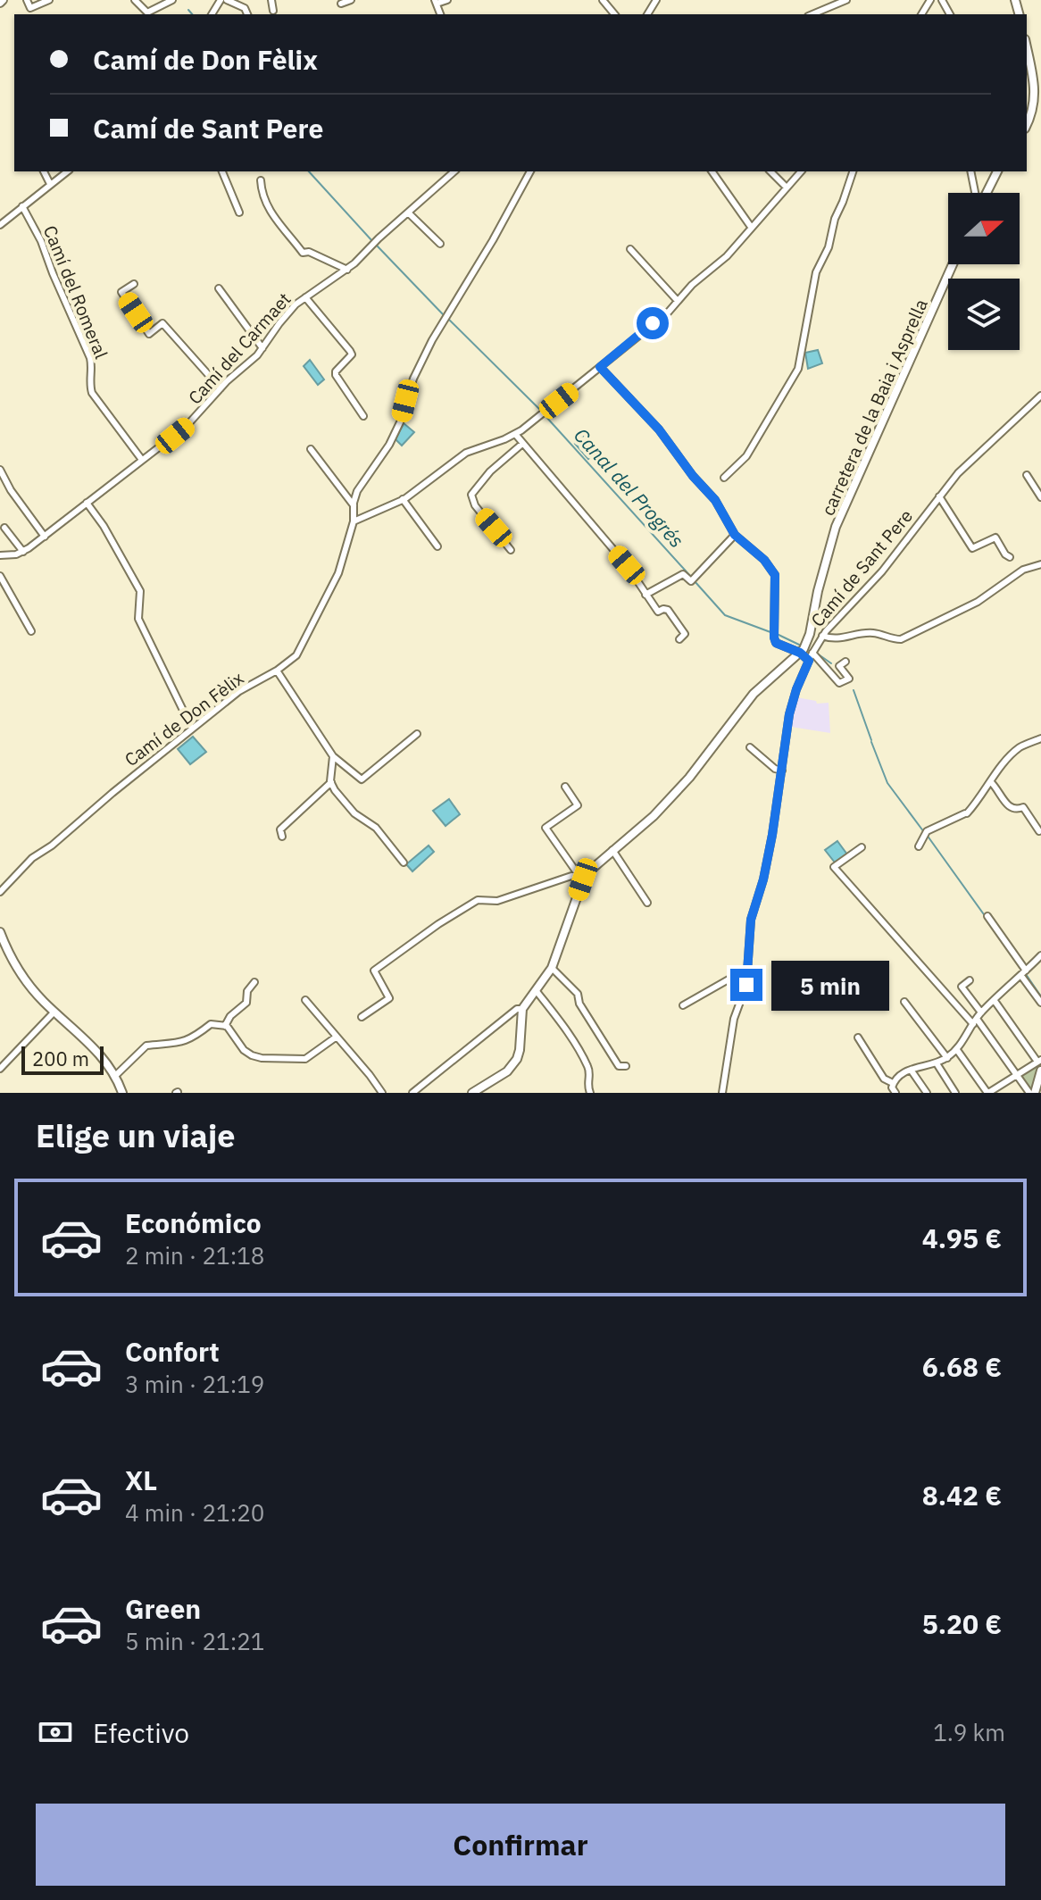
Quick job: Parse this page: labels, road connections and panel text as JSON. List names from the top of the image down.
{
  "streets": {
    "main road": ["carretera de la Baia i Asprella"],
    "street": [
      "Camí del Romeral",
      "Camí del Carmaet",
      "Camí de Sant Pere",
      "Camí de Don Fèlix"
    ]
  },
  "crossings": [
    ["Camí del Romeral", "Camí del Carmaet"]
  ],
  "water": ["Canal del Progrés"],
  "scale_bar": "200 m",
  "north": "right",
  "page": {
    "banner": ["Camí de Don Fèlix", "Camí de Sant Pere"],
    "bubble": "5 min",
    "scale": "200 m",
    "heading": "Elige un viaje",
    "list": [
      {
        "name": "Económico",
        "note": "2 min · 21:18",
        "value": "4.95 €"
      },
      {
        "name": "Confort",
        "note": "3 min · 21:19",
        "value": "6.68 €"
      },
      {
        "name": "XL",
        "note": "4 min · 21:20",
        "value": "8.42 €"
      },
      {
        "name": "Green",
        "note": "5 min · 21:21",
        "value": "5.20 €"
      }
    ],
    "pay": ["Efectivo", "1.9 km"],
    "buttons": "Confirmar"
  }
}
